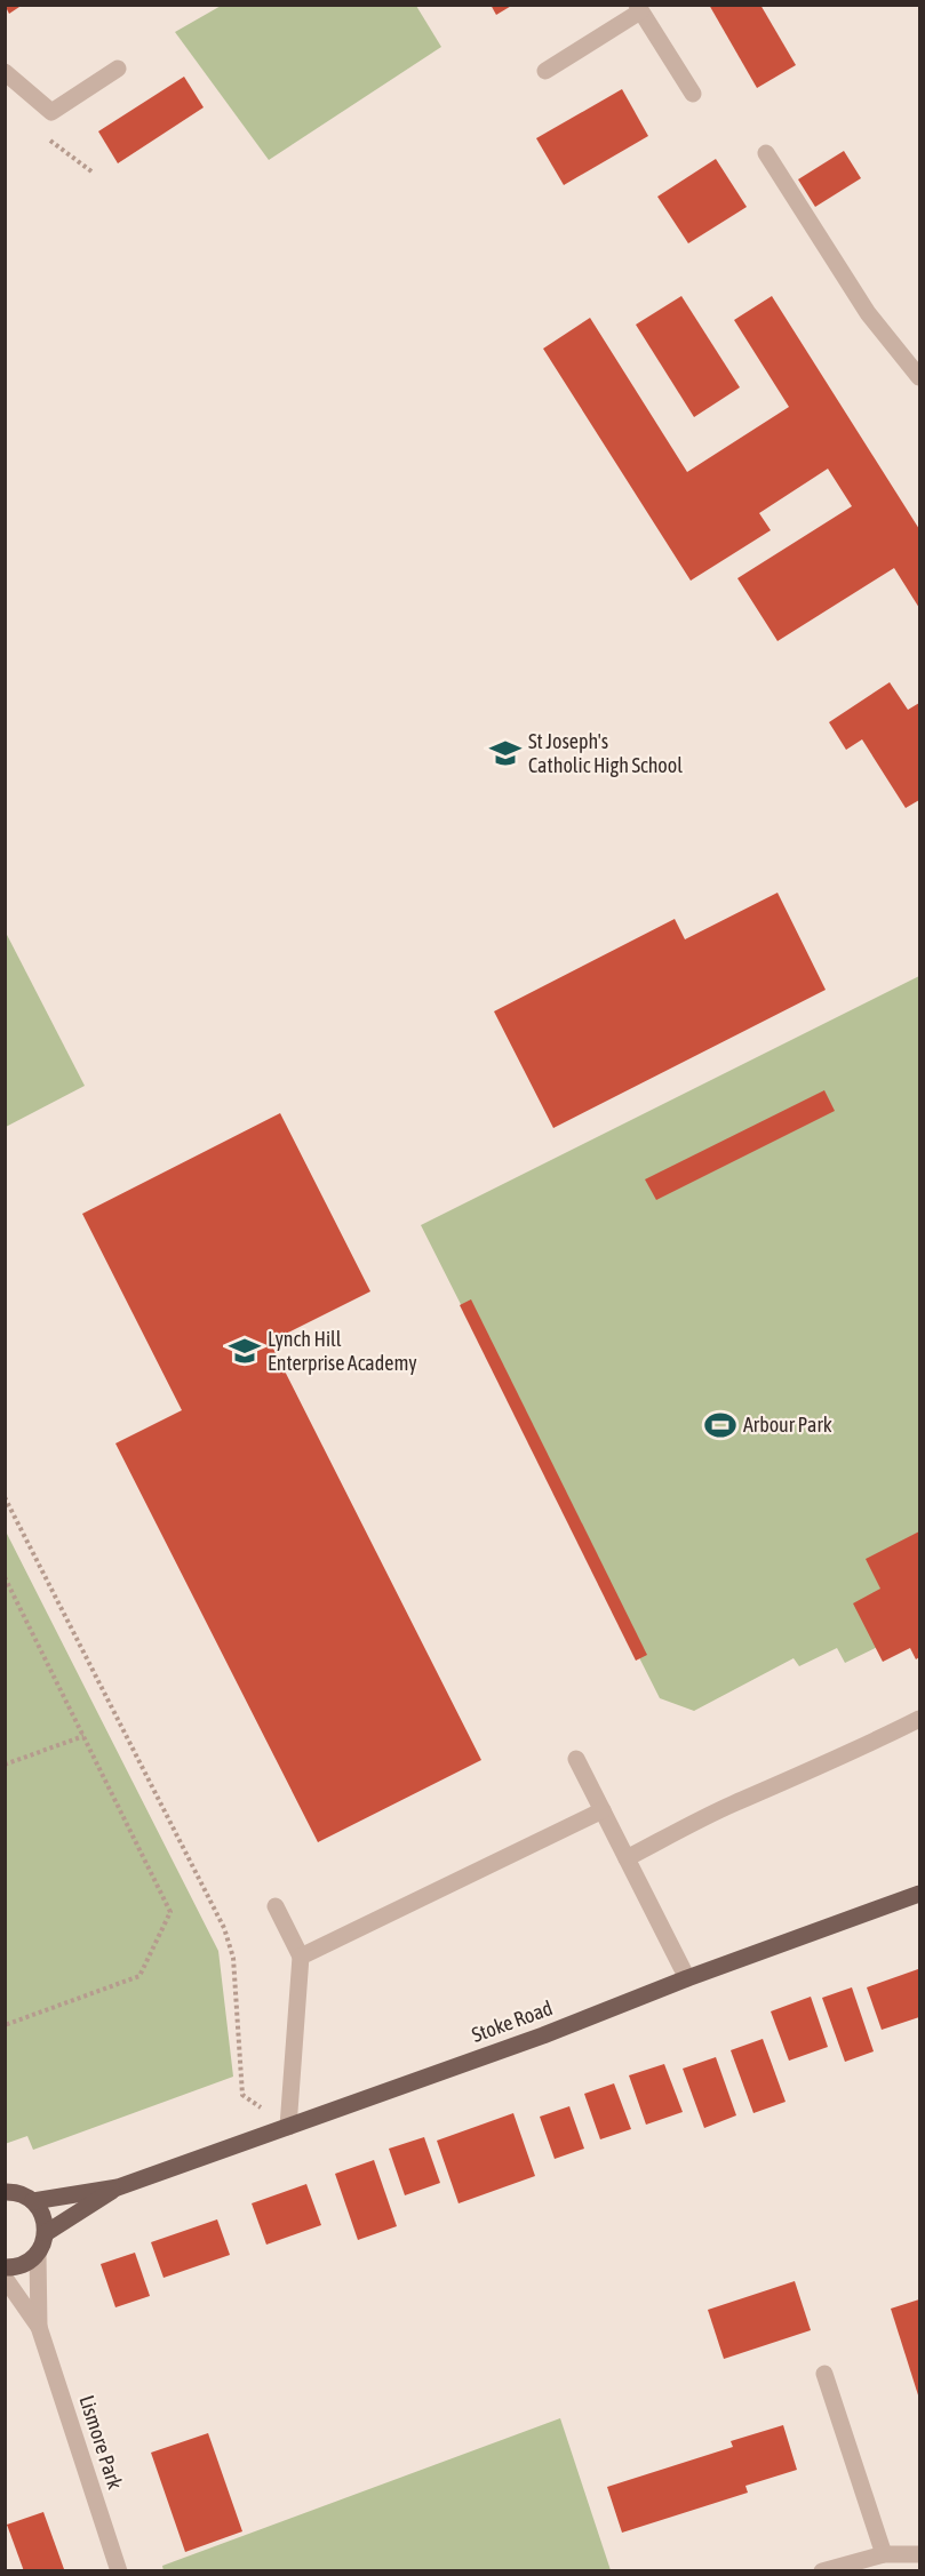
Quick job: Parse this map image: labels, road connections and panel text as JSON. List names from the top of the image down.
{
  "streets": {
    "main road": ["Stoke Road"],
    "street": ["Lismore Park"]
  },
  "places": {
    "school or university": ["St Joseph's Catholic High School", "Lynch Hill Enterprise Academy"],
    "sports": ["Arbour Park"]
  }
}
